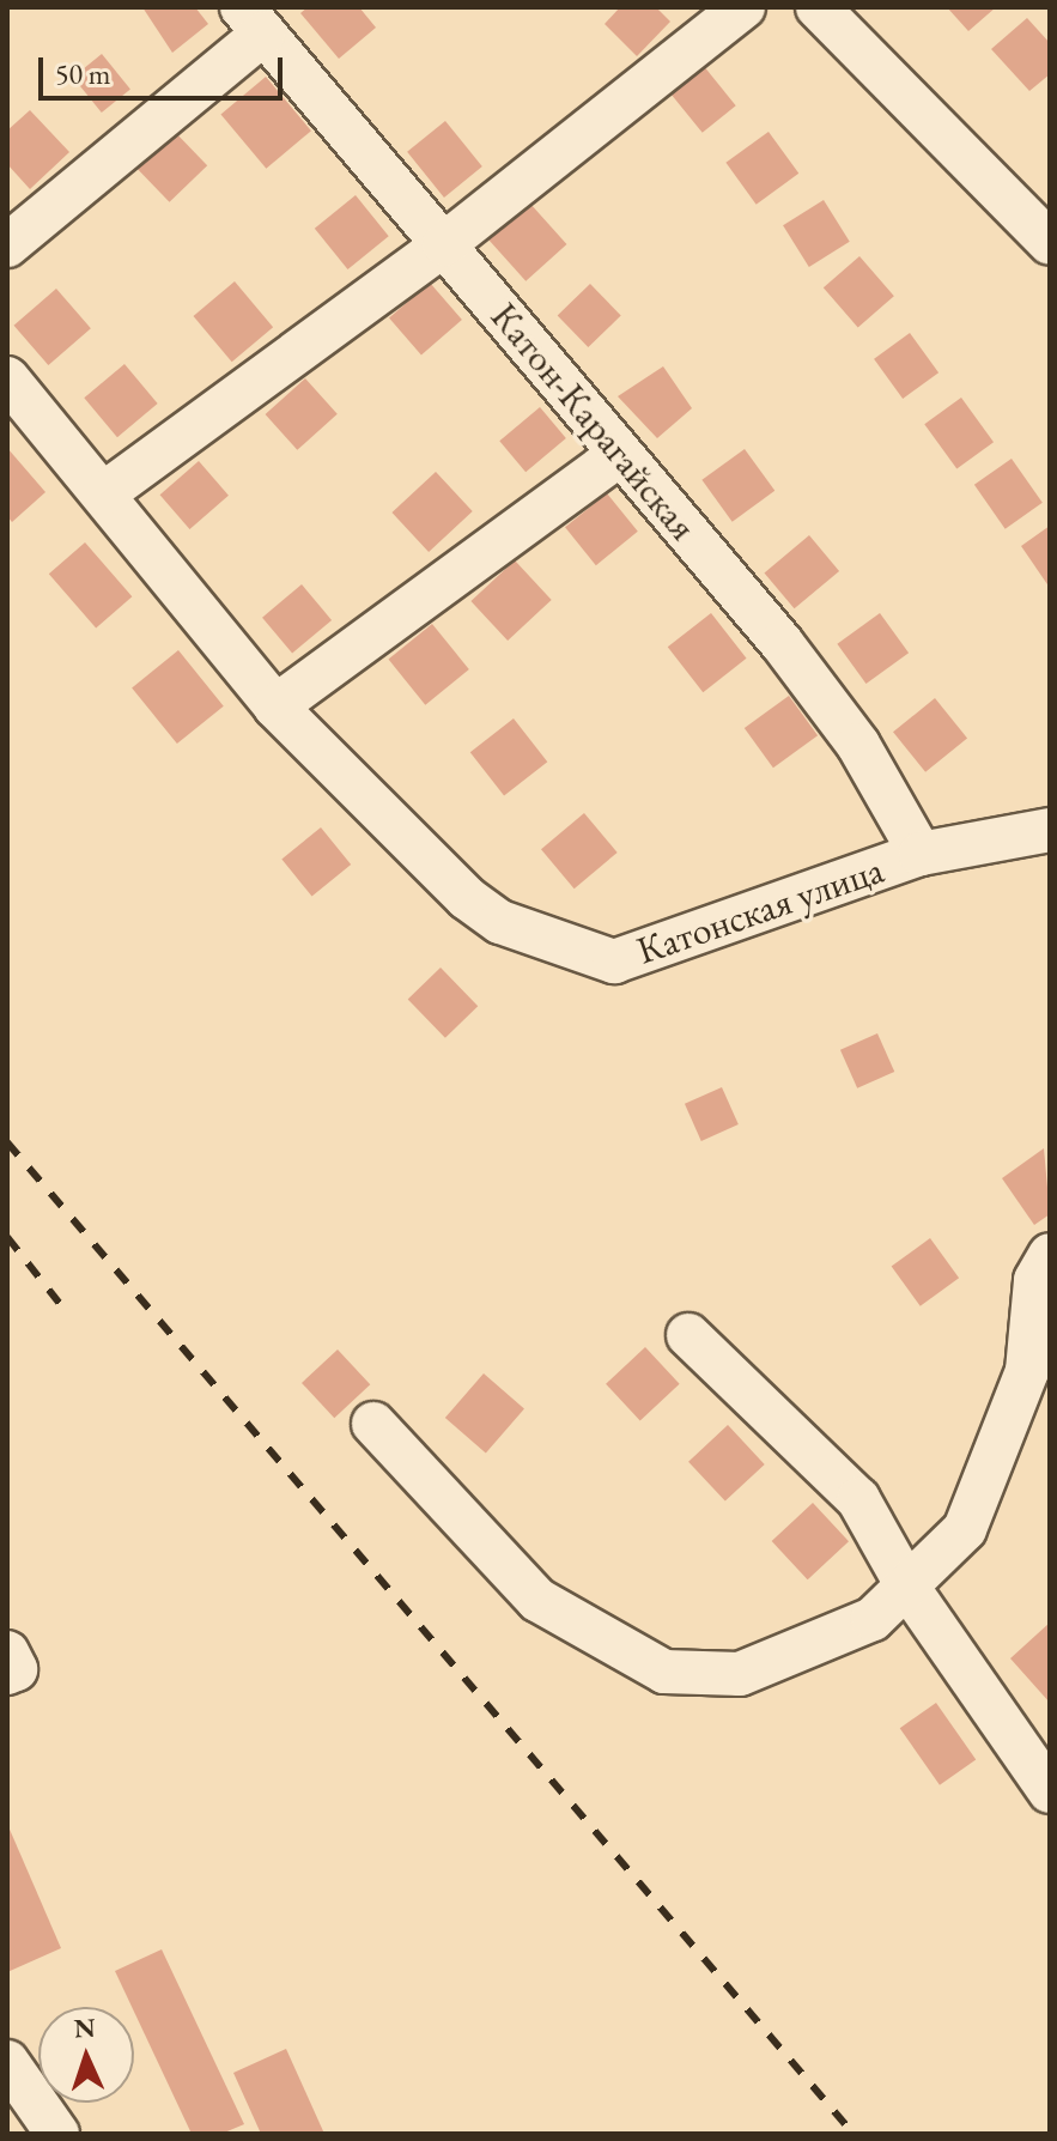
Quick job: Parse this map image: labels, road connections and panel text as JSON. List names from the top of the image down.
{
  "streets": {
    "street": ["Катон-Карагайская", "Катонская улица"]
  },
  "crossings": [
    ["Катон-Карагайская", "Катонская улица"]
  ],
  "scale_bar": "50 m",
  "north": "top"
}
